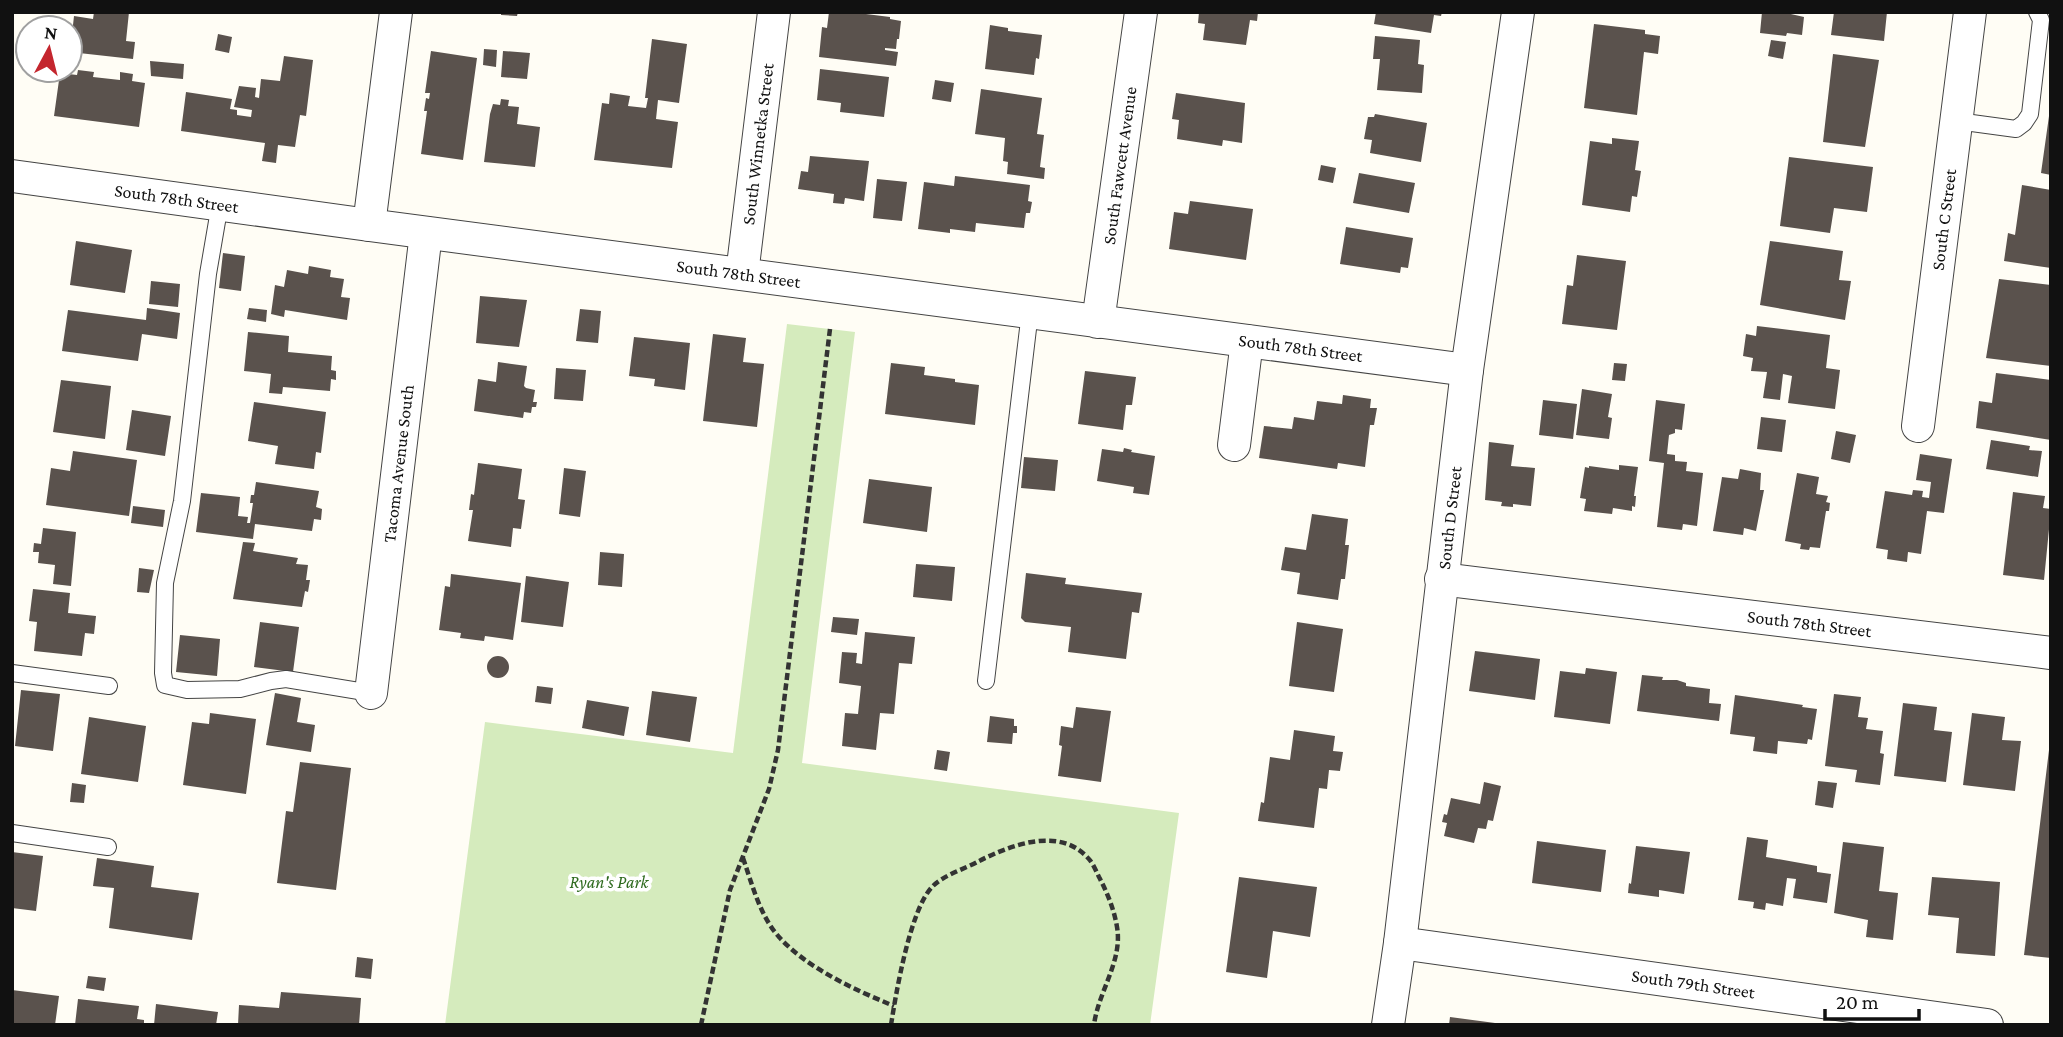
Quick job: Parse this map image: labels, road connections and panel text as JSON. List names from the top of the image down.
{
  "streets": {
    "street": [
      "South Winnetka Street",
      "South Fawcett Avenue",
      "South 78th Street",
      "South C Street",
      "Tacoma Avenue South",
      "South D Street",
      "South 79th Street"
    ]
  },
  "crossings": [
    ["South Winnetka Street", "South 78th Street"],
    ["South Fawcett Avenue", "South 78th Street"],
    ["South 78th Street", "Tacoma Avenue South"],
    ["South 78th Street", "South D Street"],
    ["South D Street", "South 79th Street"]
  ],
  "parks": ["Ryan's Park"],
  "scale_bar": "20 m",
  "north": "top"
}
